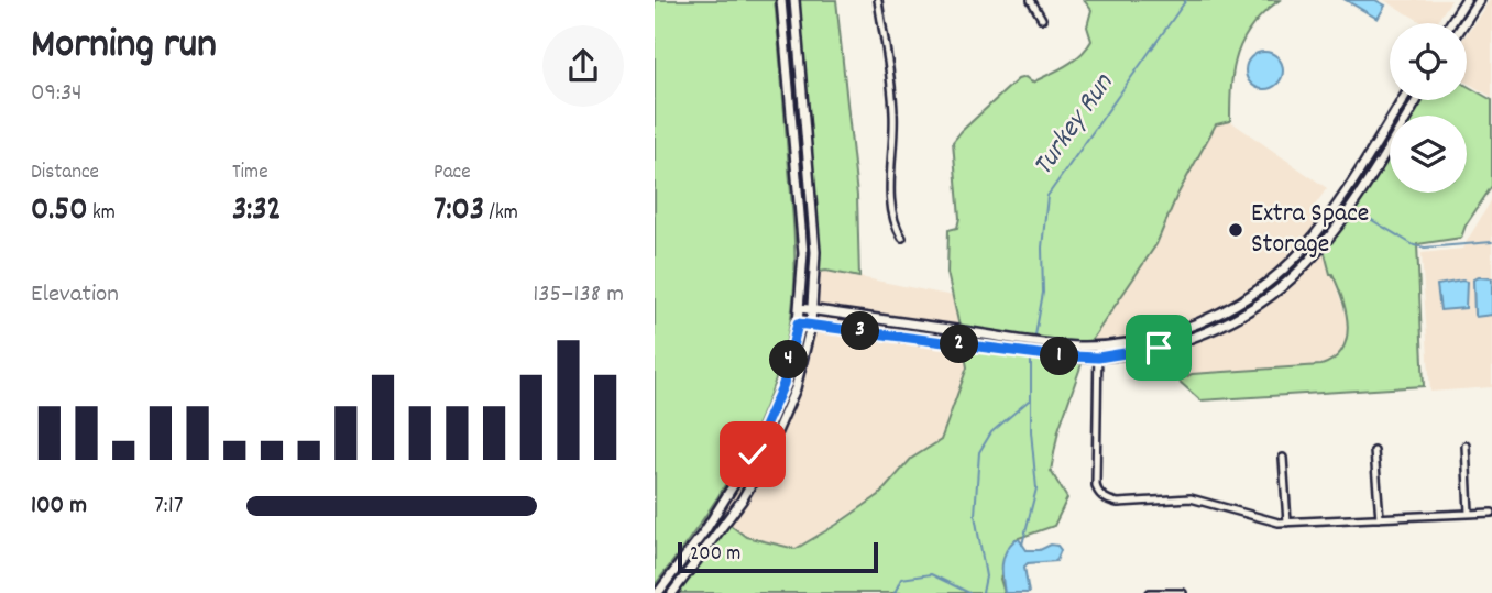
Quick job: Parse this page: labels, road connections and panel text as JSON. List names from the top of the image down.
{
  "water": ["Turkey Run"],
  "places": ["Extra Space Storage"],
  "scale_bar": "200 m",
  "page": {
    "heading": ["Morning run", "09:34"],
    "stats": [
      ["Distance", "0.50 km"],
      ["Time", "3:32"],
      ["Pace", "7:03 /km"]
    ],
    "chart": ["Elevation", "135–138 m"],
    "pins": [
      "3",
      "2",
      "1",
      "4"
    ],
    "list": [
      {
        "name": "100 m",
        "note": "7:17"
      }
    ],
    "scale": "200 m"
  }
}
